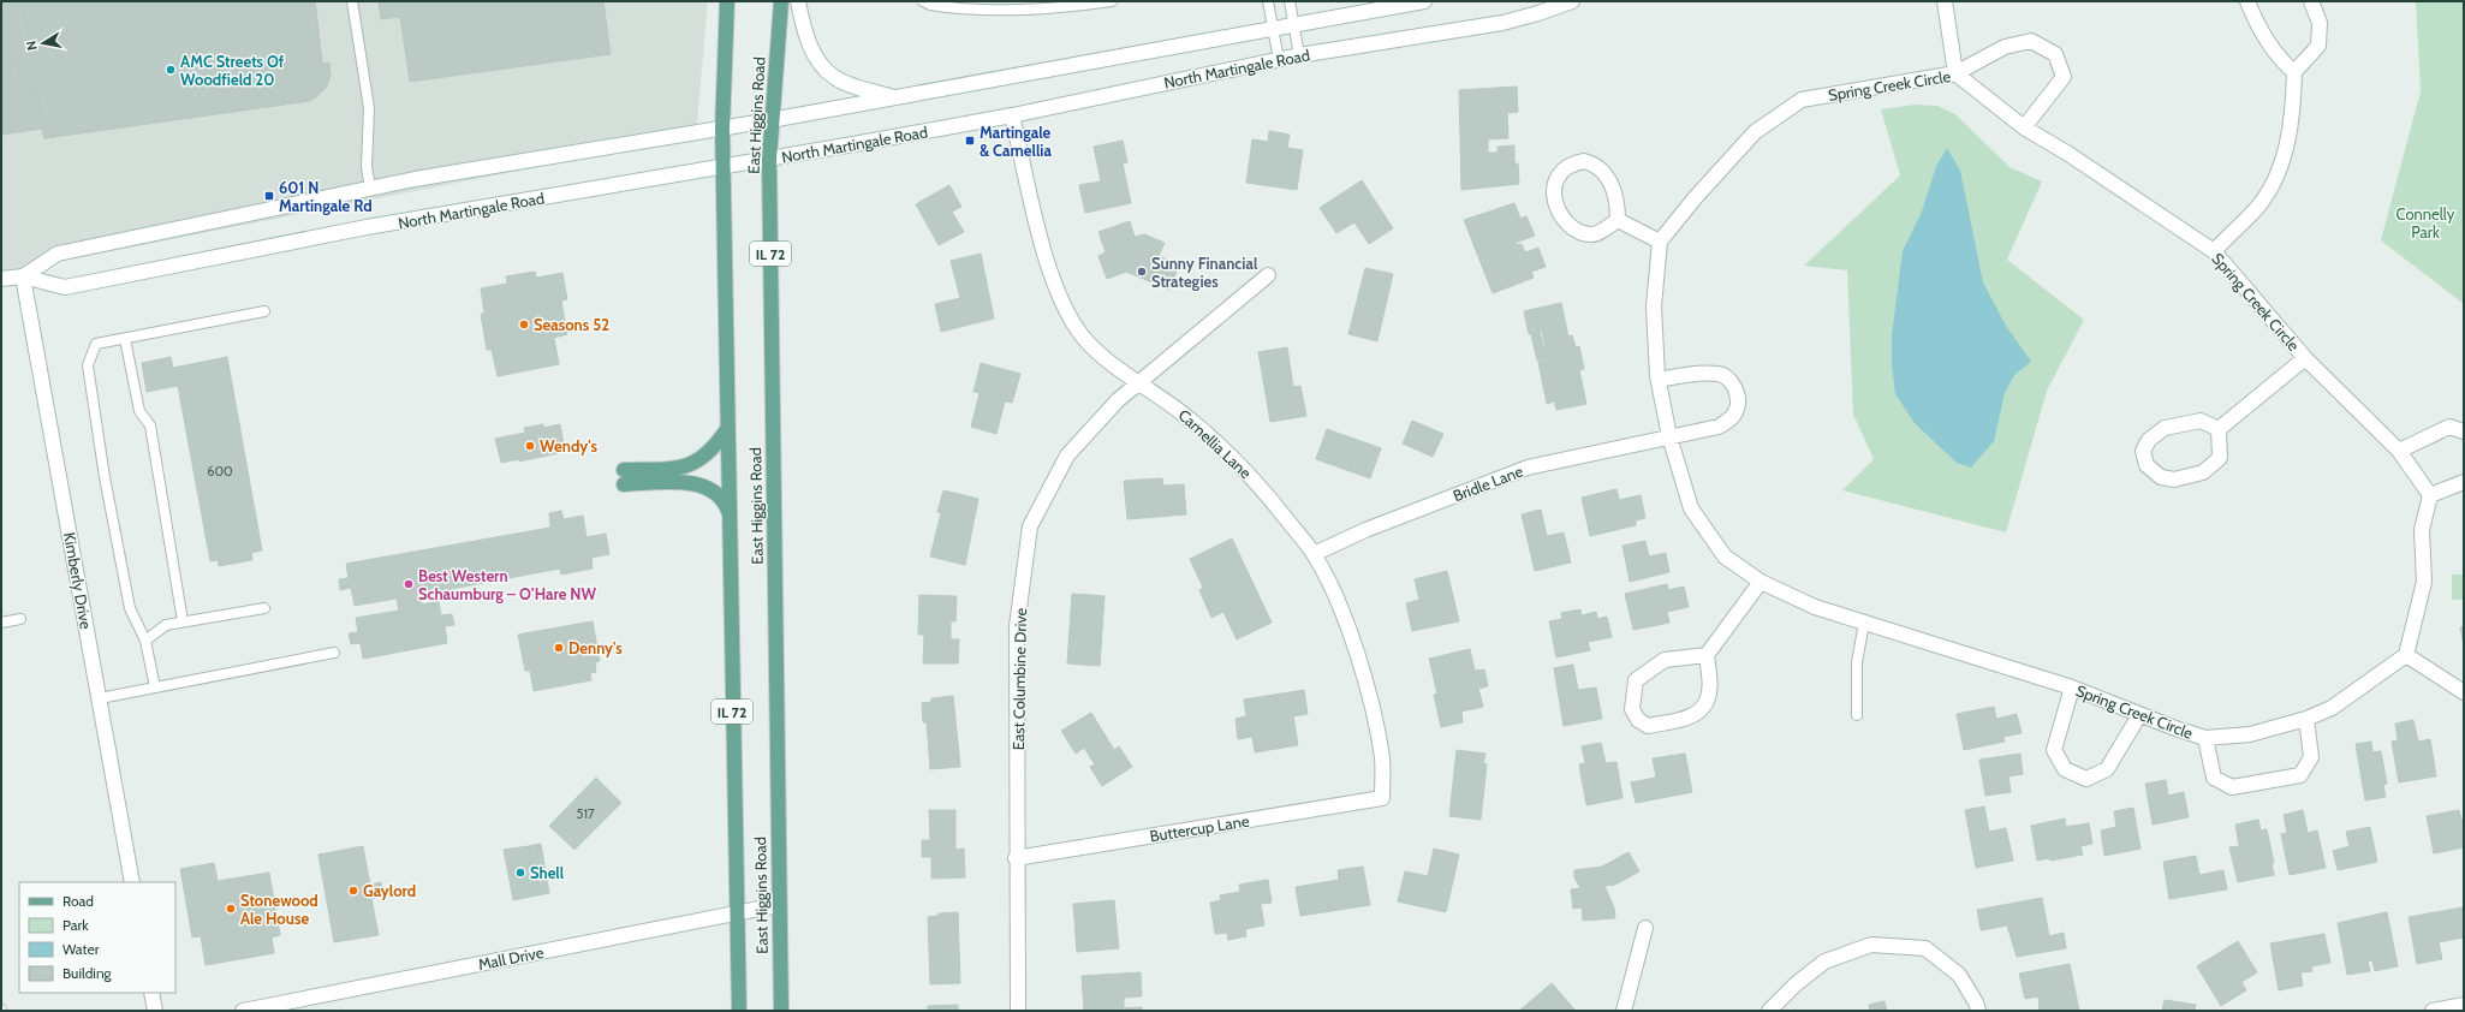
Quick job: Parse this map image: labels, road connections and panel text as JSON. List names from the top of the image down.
{
  "streets": {
    "main road": ["East Higgins Road", "IL 72"],
    "street": [
      "North Martingale Road",
      "Spring Creek Circle",
      "Camellia Lane",
      "Bridle Lane",
      "Kimberly Drive",
      "East Columbine Drive",
      "Buttercup Lane",
      "Mall Drive"
    ]
  },
  "crossings": [
    ["North Martingale Road", "East Higgins Road"],
    ["North Martingale Road", "Camellia Lane"],
    ["North Martingale Road", "Kimberly Drive"],
    ["Spring Creek Circle", "Bridle Lane"],
    ["East Higgins Road", "Mall Drive"],
    ["Camellia Lane", "Bridle Lane"],
    ["Camellia Lane", "East Columbine Drive"],
    ["Camellia Lane", "Buttercup Lane"],
    ["East Columbine Drive", "Buttercup Lane"]
  ],
  "parks": ["Connelly Park"],
  "places": {
    "other": [
      "AMC Streets Of Woodfield 20",
      "Sunny Financial Strategies",
      "Seasons 52",
      "Wendy's",
      "Best Western Schaumburg – O’Hare NW",
      "Denny's",
      "Shell",
      "Gaylord",
      "Stonewood Ale House"
    ],
    "transit": ["Martingale & Camellia", "601 N Martingale Rd"]
  },
  "house_numbers": ["600", "517"],
  "legend": [
    "Road",
    "Park",
    "Water",
    "Building"
  ],
  "north": "left"
}
